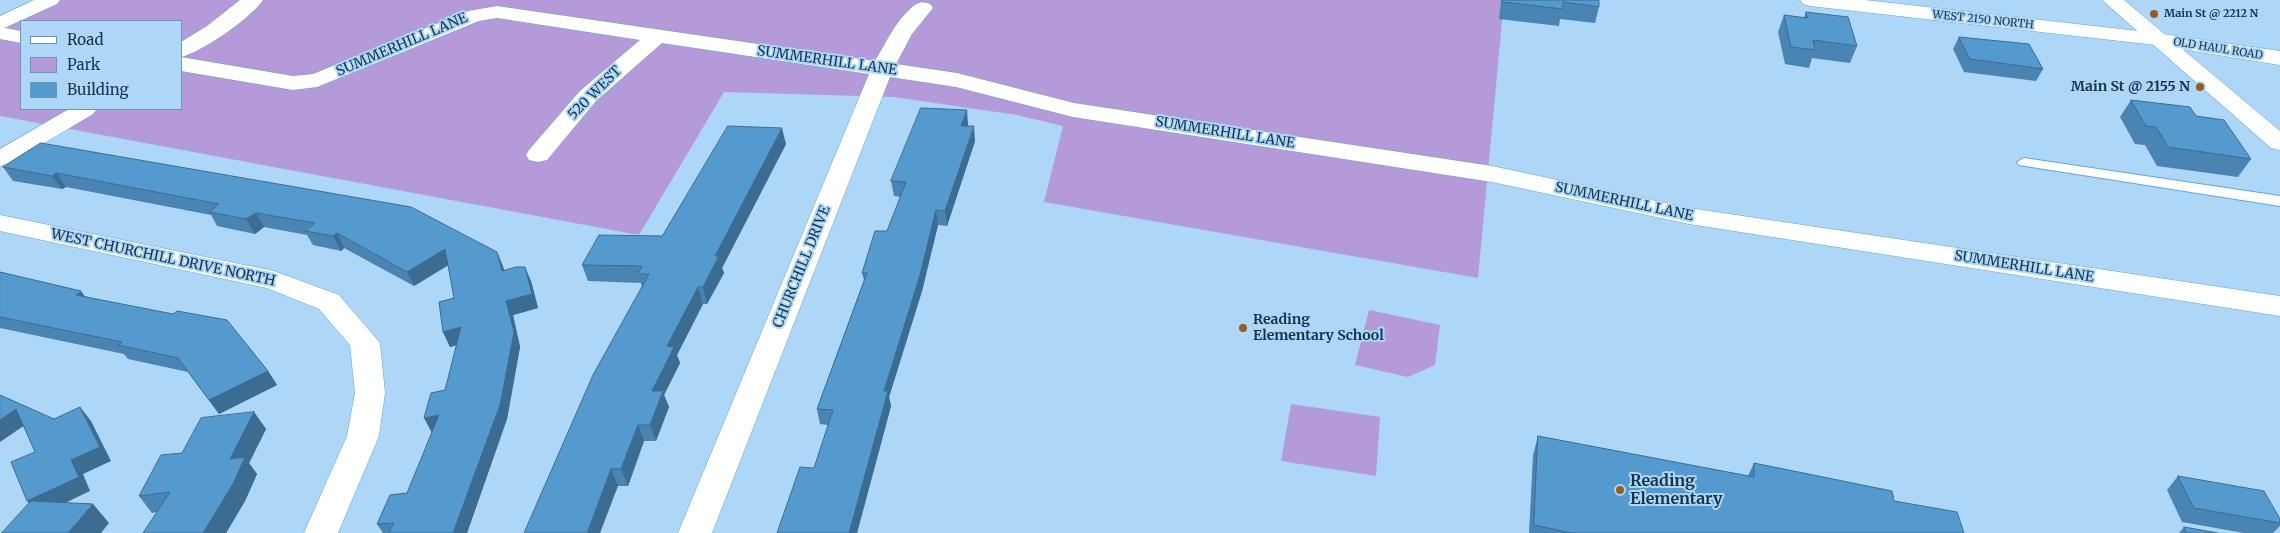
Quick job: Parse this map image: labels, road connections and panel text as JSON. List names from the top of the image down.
{
  "streets": {
    "street": [
      "WEST 2150 NORTH",
      "SUMMERHILL LANE",
      "OLD HAUL ROAD",
      "520 WEST",
      "WEST CHURCHILL DRIVE NORTH",
      "CHURCHILL DRIVE"
    ]
  },
  "crossings": [
    ["WEST 2150 NORTH", "OLD HAUL ROAD"],
    ["SUMMERHILL LANE", "520 WEST"],
    ["SUMMERHILL LANE", "CHURCHILL DRIVE"]
  ],
  "places": [
    "Main St @ 2212 N",
    "Main St @ 2155 N",
    "Reading Elementary School",
    "Reading Elementary"
  ],
  "legend": ["Road", "Park", "Building"]
}
